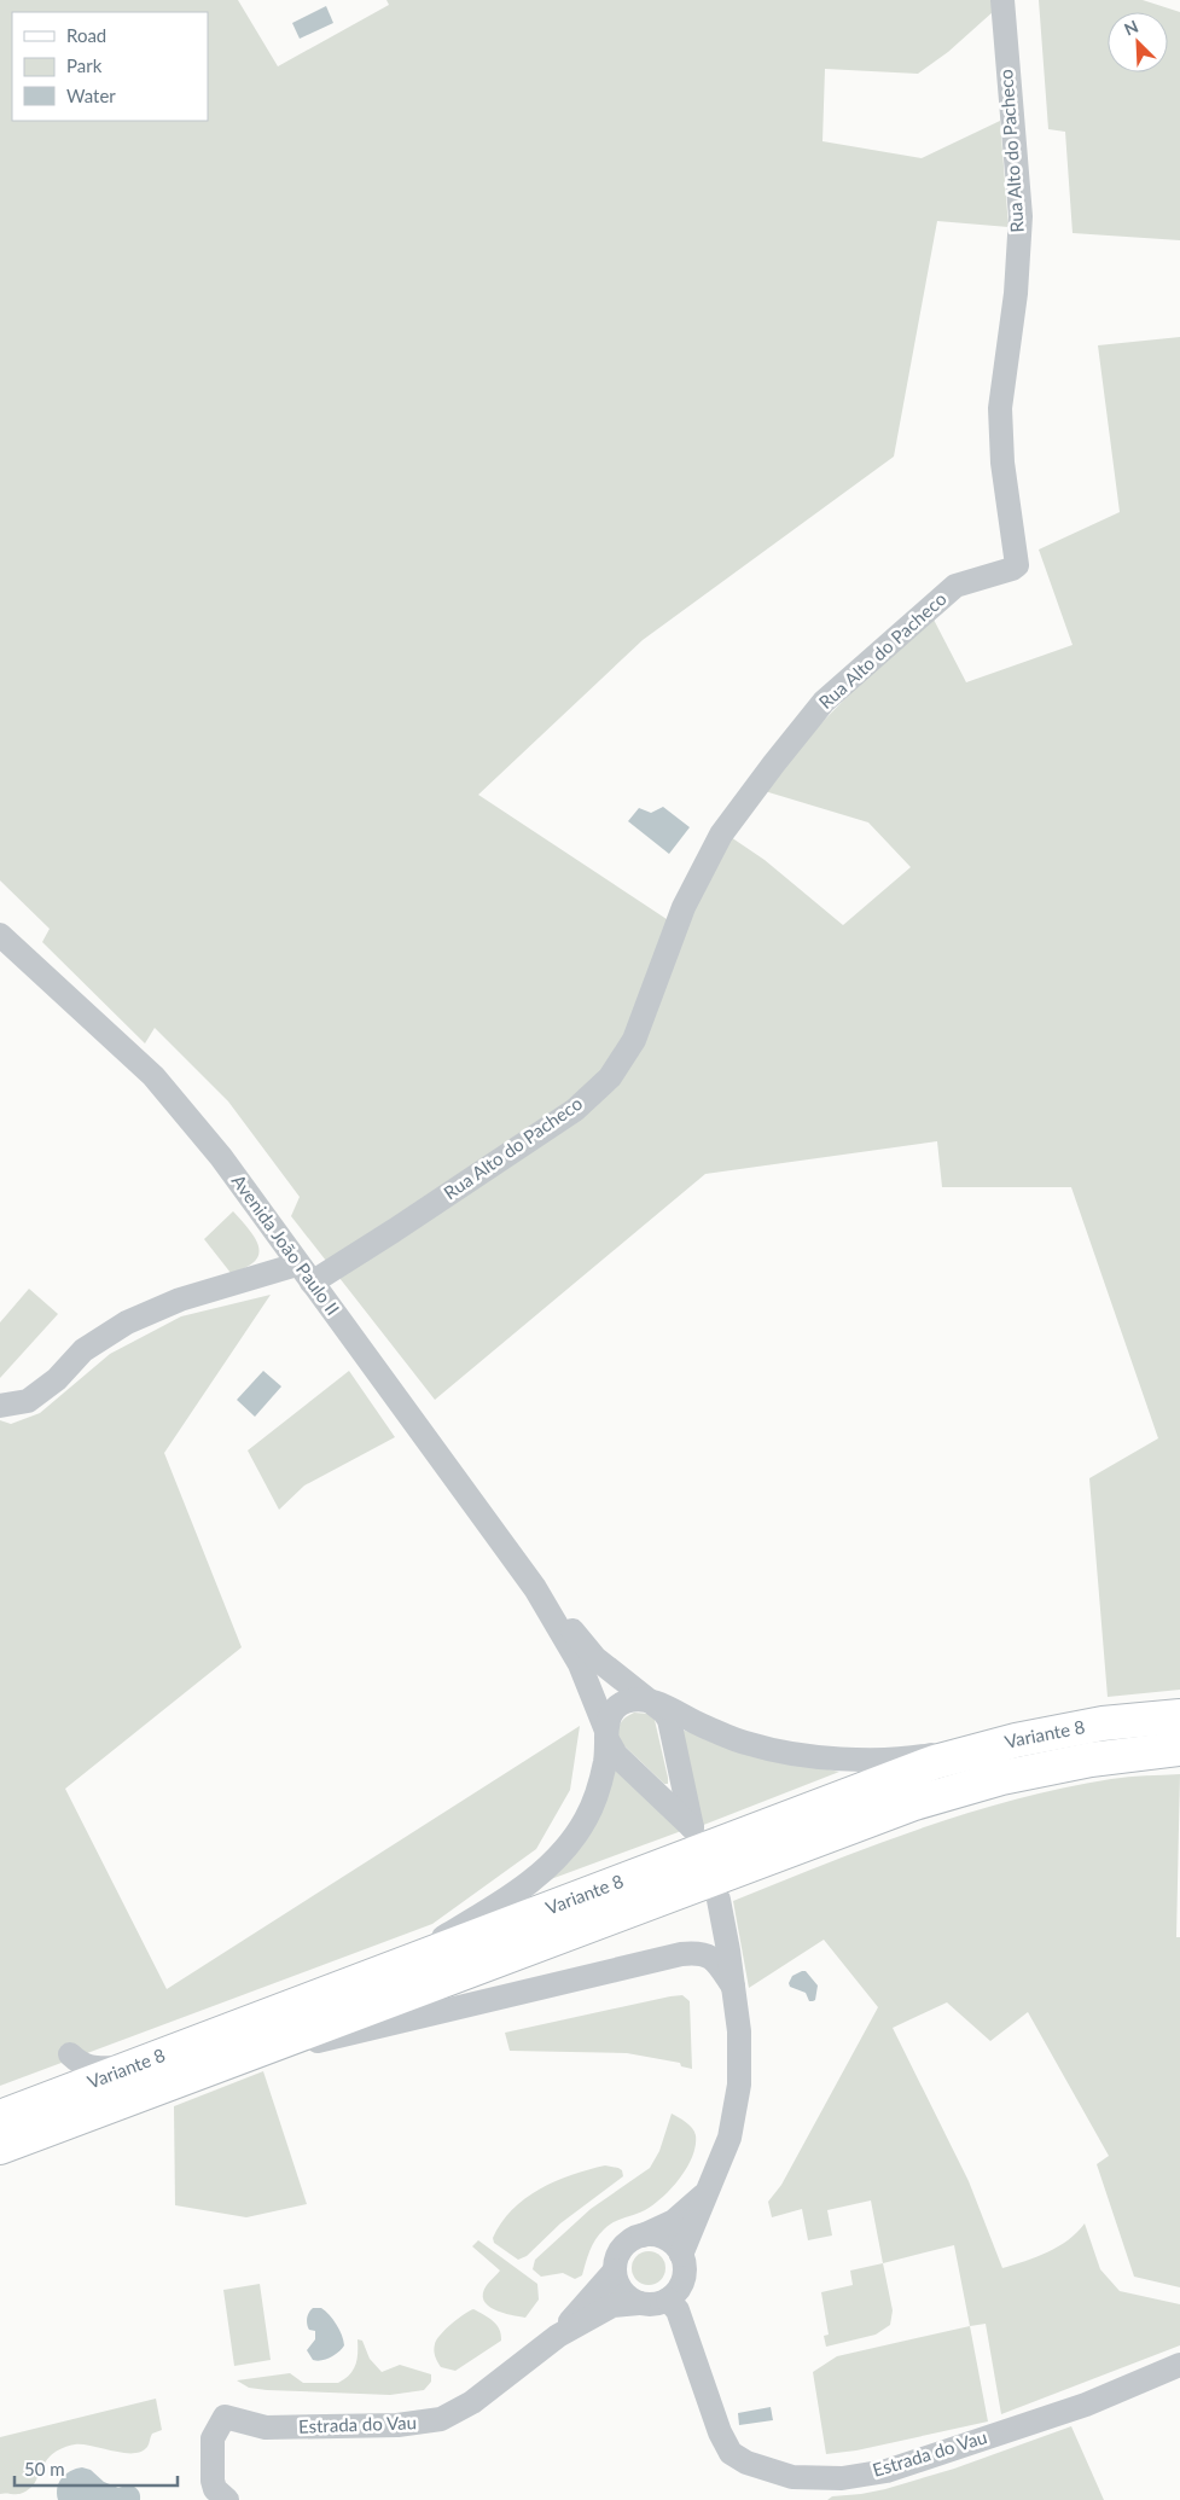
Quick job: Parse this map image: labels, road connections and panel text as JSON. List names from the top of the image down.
{
  "streets": {
    "main road": ["Variante 8"],
    "street": ["Rua Alto do Pacheco", "Avenida João Paulo II", "Estrada do Vau"]
  },
  "crossings": [
    ["Rua Alto do Pacheco", "Avenida João Paulo II"]
  ],
  "legend": ["Road", "Park", "Water"],
  "scale_bar": "50 m",
  "north": "top left"
}
